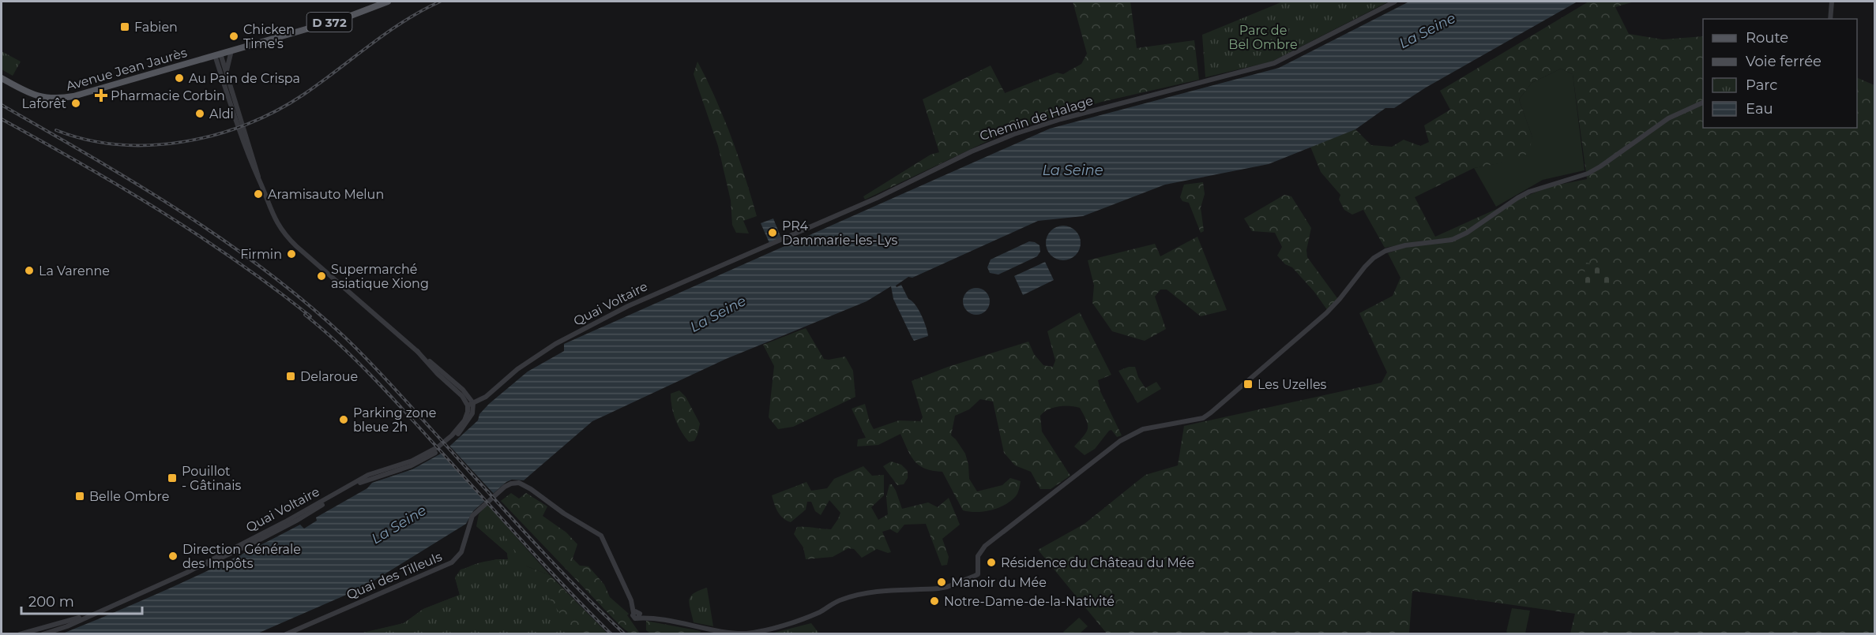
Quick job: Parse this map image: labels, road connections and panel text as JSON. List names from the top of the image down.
{
  "streets": {
    "main road": ["D 372", "Avenue Jean Jaurès"],
    "street": ["Chemin de Halage", "Quai Voltaire", "Quai des Tilleuls"]
  },
  "crossings": [
    ["Chemin de Halage", "Quai Voltaire"]
  ],
  "water": ["La Seine"],
  "parks": ["Parc de Bel Ombre"],
  "places": {
    "transit": [
      "Fabien",
      "Delaroue",
      "Les Uzelles",
      "Pouillot - Gâtinais",
      "Belle Ombre"
    ],
    "other": [
      "Chicken Time's",
      "Au Pain de Crispa",
      "Laforêt",
      "Aldi",
      "Aramisauto Melun",
      "PR4 Dammarie-les-Lys",
      "Firmin",
      "La Varenne",
      "Supermarché asiatique Xiong",
      "Parking zone bleue 2h",
      "Direction Générale des Impôts",
      "Résidence du Château du Mée",
      "Manoir du Mée",
      "Notre-Dame-de-la-Nativité"
    ],
    "health": ["Pharmacie Corbin"]
  },
  "legend": [
    "Route",
    "Voie ferrée",
    "Parc",
    "Eau"
  ],
  "scale_bar": "200 m"
}
